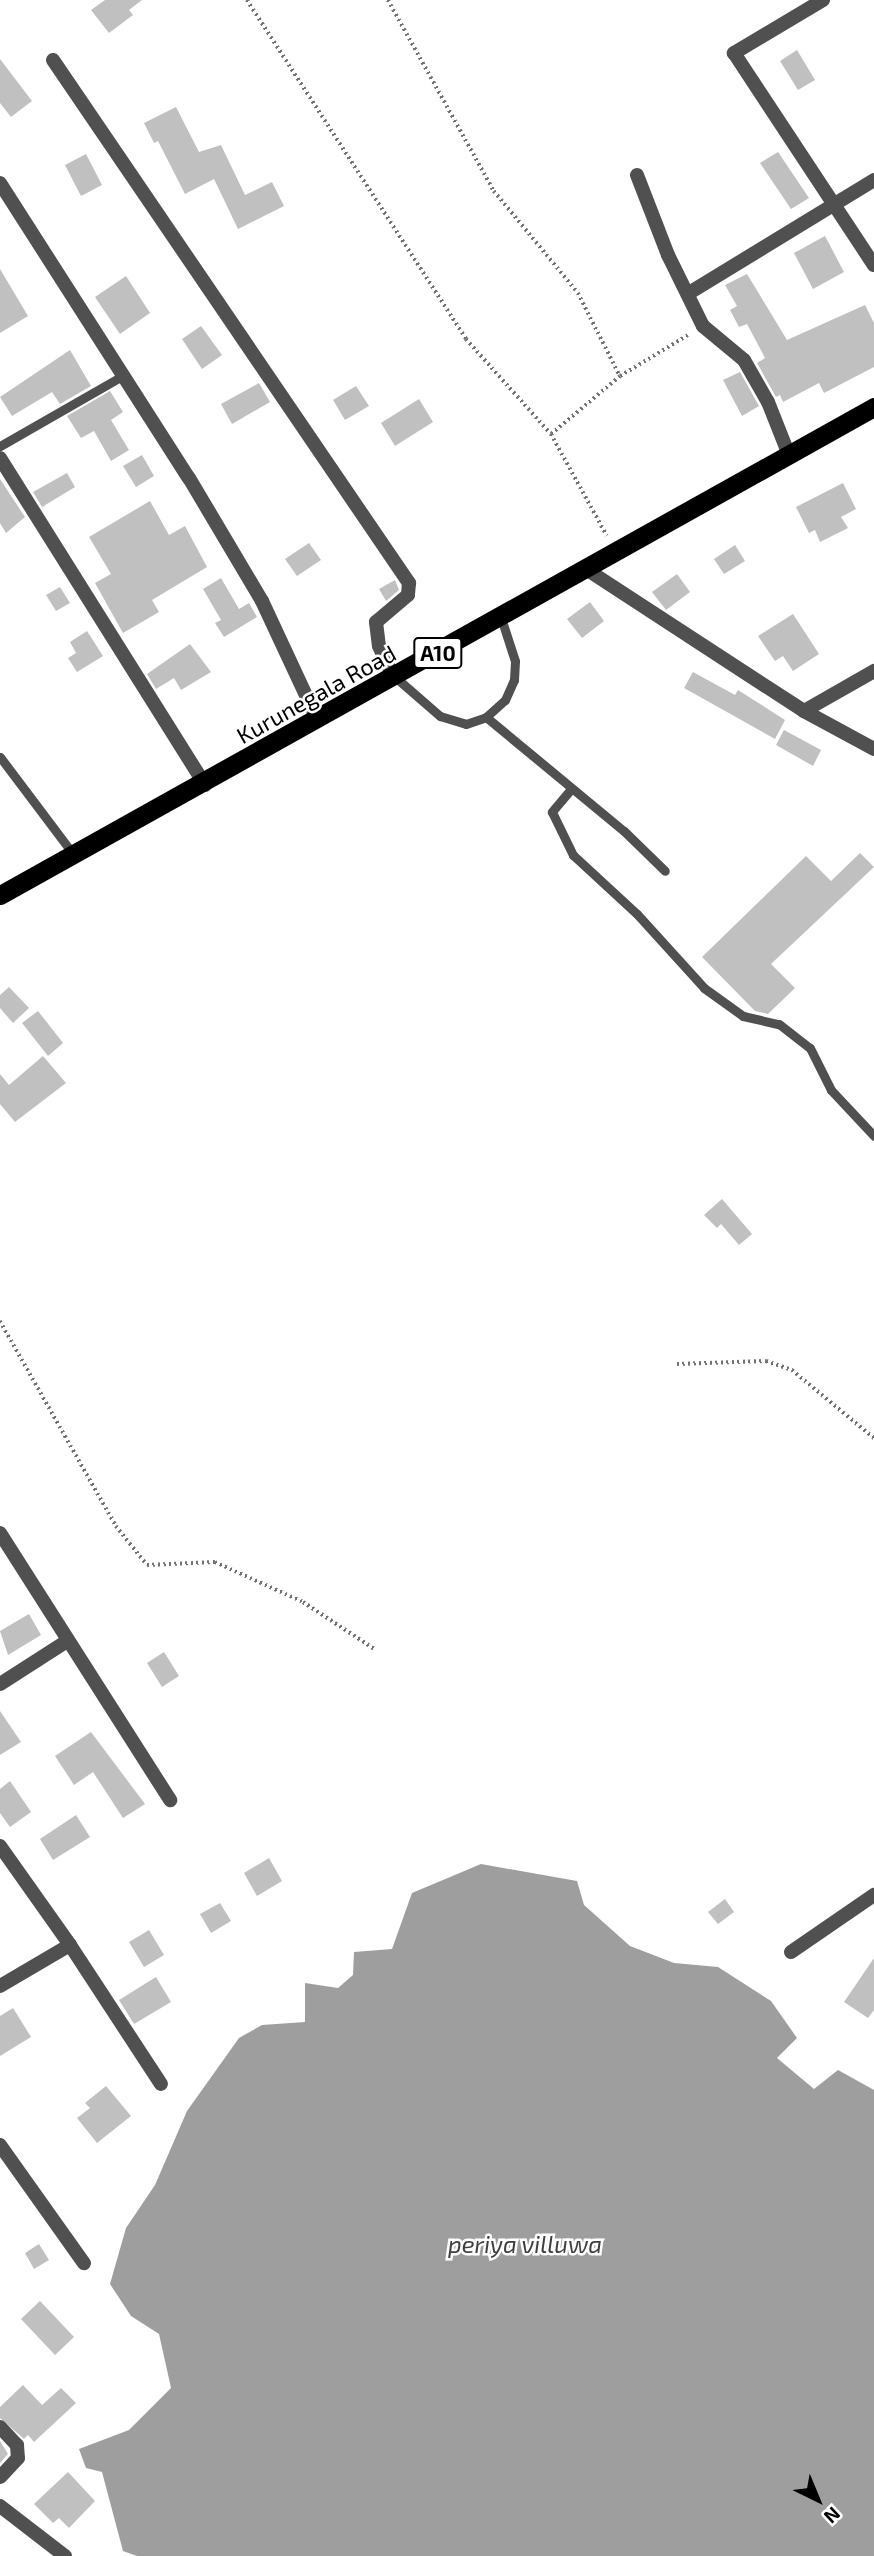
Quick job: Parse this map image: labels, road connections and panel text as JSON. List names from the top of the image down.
{
  "streets": {
    "highway": ["A10", "Kurunegala Road"]
  },
  "water": ["periya villuwa"],
  "north": "bottom right"
}
